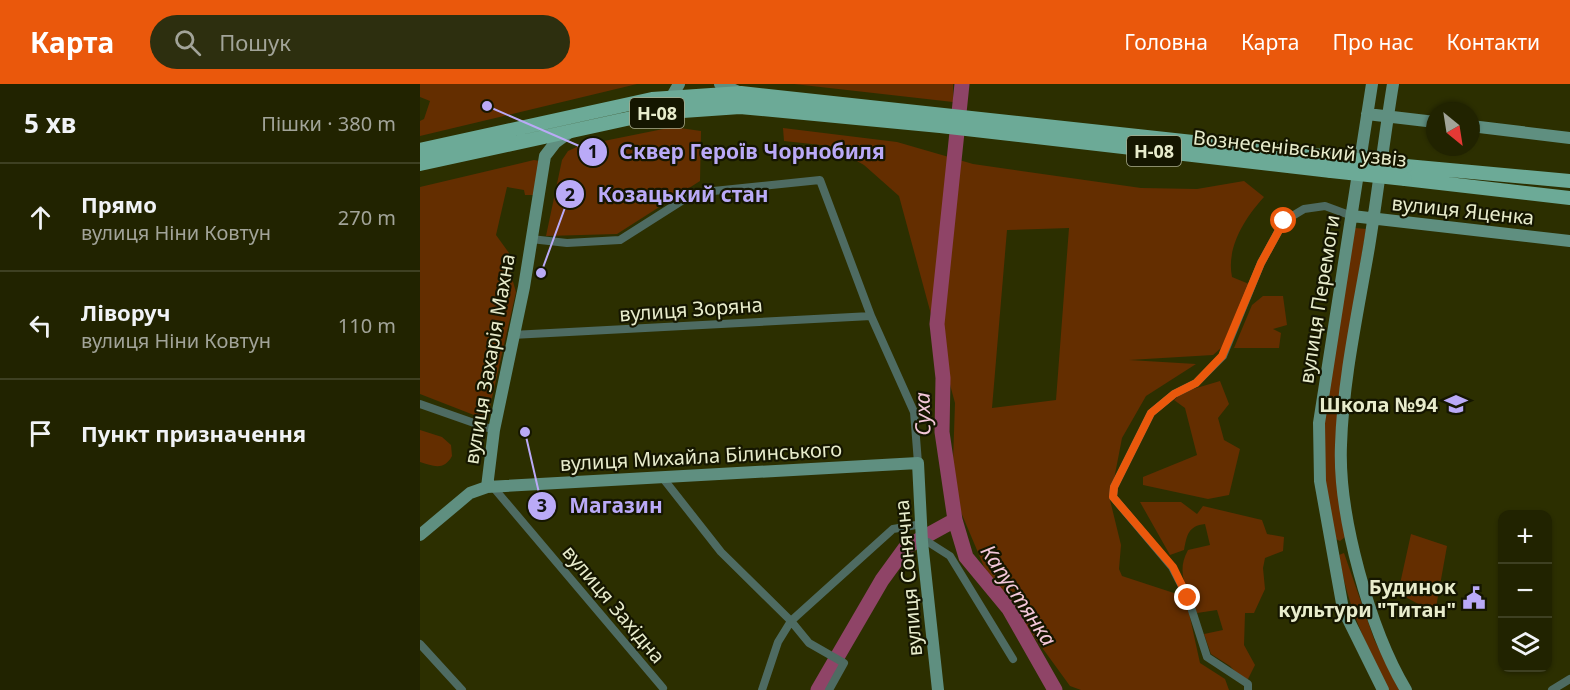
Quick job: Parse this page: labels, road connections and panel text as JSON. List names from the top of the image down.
{
  "streets": {
    "main road": ["Н-08", "Вознесенівський узвіз"],
    "street": [
      "вулиця Яценка",
      "вулиця Перемоги",
      "вулиця Зоряна",
      "вулиця Захарія Махна",
      "вулиця Михайла Білинського",
      "вулиця Сонячна",
      "вулиця Західна"
    ]
  },
  "crossings": [
    ["Н-08", "Вознесенівський узвіз"],
    ["вулиця Яценка", "вулиця Перемоги"],
    ["вулиця Зоряна", "вулиця Захарія Махна"],
    ["вулиця Захарія Махна", "вулиця Михайла Білинського"],
    ["вулиця Захарія Махна", "вулиця Західна"],
    ["вулиця Михайла Білинського", "вулиця Сонячна"],
    ["вулиця Михайла Білинського", "вулиця Західна"]
  ],
  "water": ["Суха", "Капустянка"],
  "places": {
    "other": ["Сквер Героїв Чорнобиля", "Козацький стан", "Магазин"],
    "school or university": ["Школа №94"],
    "public building": ["Будинок культури \"Титан\""]
  },
  "north": "bottom right",
  "page": {
    "header": "Карта",
    "search": "Пошук",
    "nav": [
      "Головна",
      "Карта",
      "Про нас",
      "Контакти"
    ],
    "heading": ["5 хв", "Пішки · 380 m"],
    "list": [
      ["Прямо", "вулиця Ніни Ковтун", "270 m"],
      ["Ліворуч", "вулиця Ніни Ковтун", "110 m"],
      "Пункт призначення"
    ],
    "map_buttons": ["+", "−"]
  }
}
